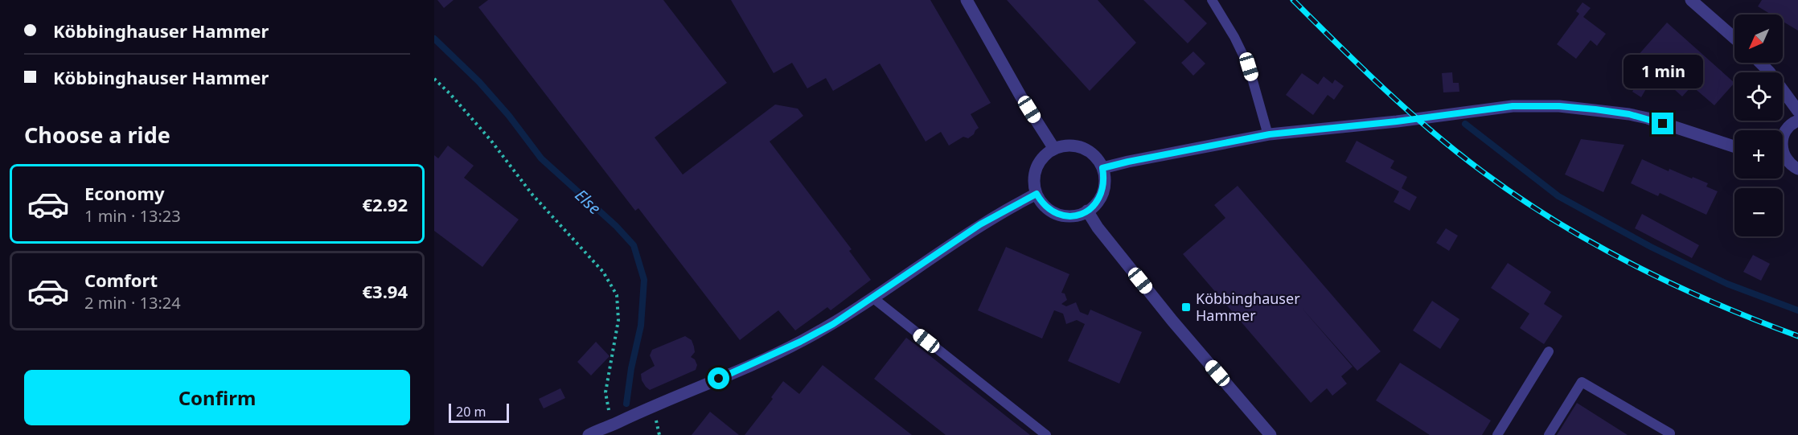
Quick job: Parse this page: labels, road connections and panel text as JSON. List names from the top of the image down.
{
  "water": ["Else"],
  "places": {
    "transit": ["Köbbinghauser Hammer"]
  },
  "scale_bar": "20 m",
  "north": "bottom left",
  "page": {
    "banner": ["Köbbinghauser Hammer", "Köbbinghauser Hammer"],
    "map_buttons": ["+", "−"],
    "bubble": "1 min",
    "heading": "Choose a ride",
    "list": [
      {
        "name": "Economy",
        "note": "1 min · 13:23",
        "value": "€2.92"
      },
      {
        "name": "Comfort",
        "note": "2 min · 13:24",
        "value": "€3.94"
      }
    ],
    "buttons": "Confirm",
    "scale": "20 m"
  }
}
